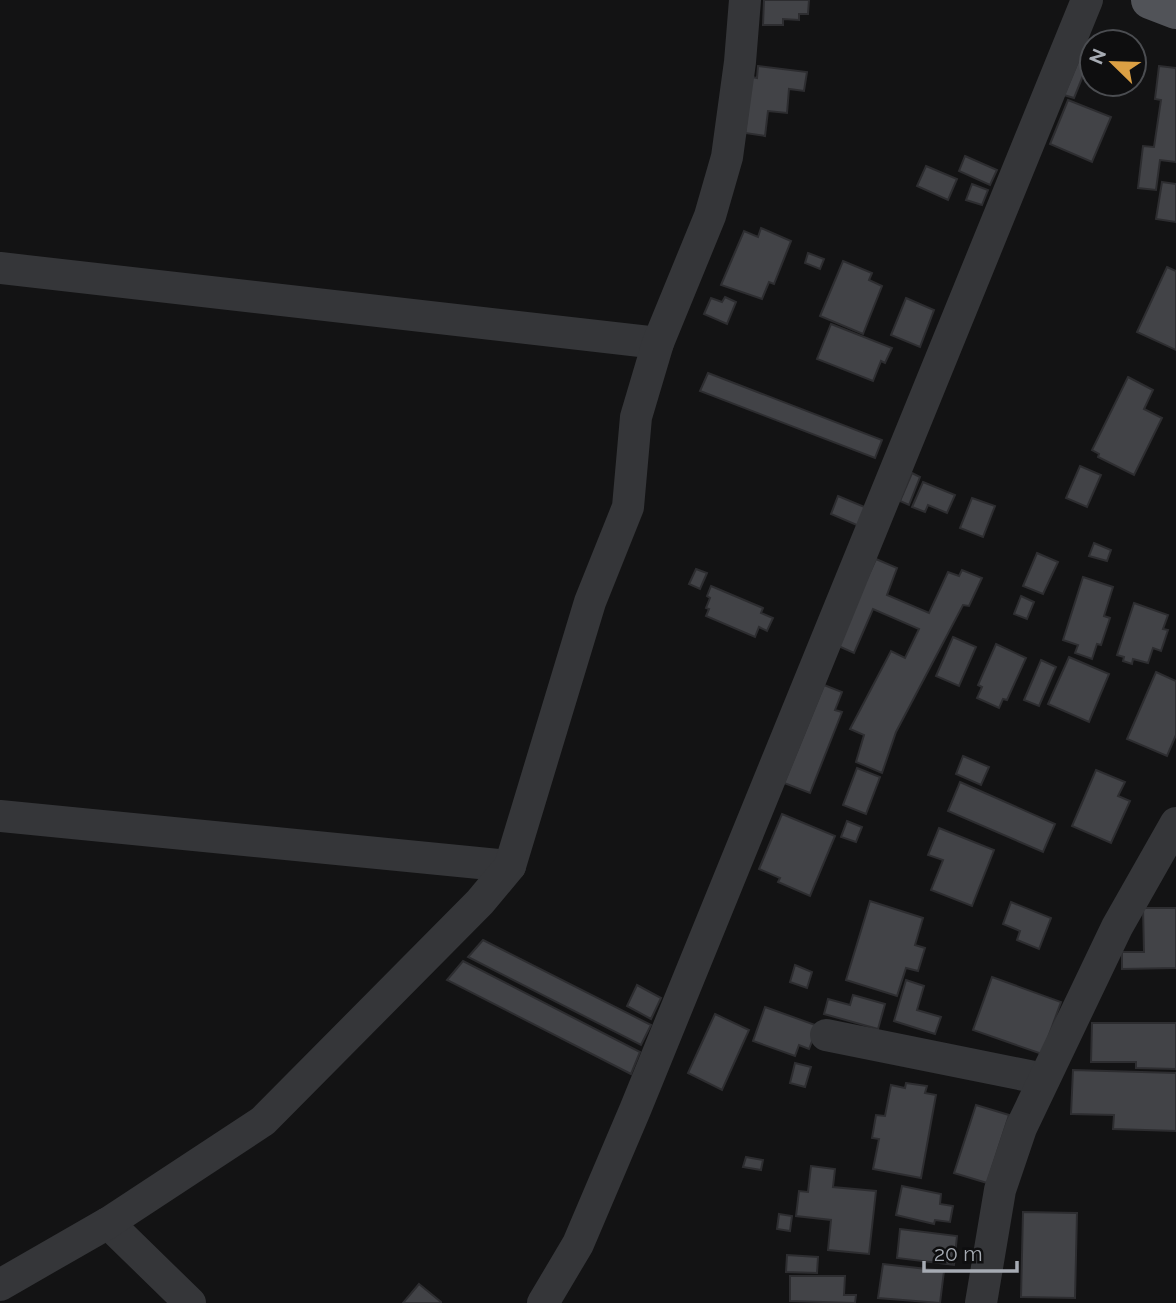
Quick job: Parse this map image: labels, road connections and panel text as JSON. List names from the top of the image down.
{
  "scale_bar": "20 m",
  "north": "top left"
}
